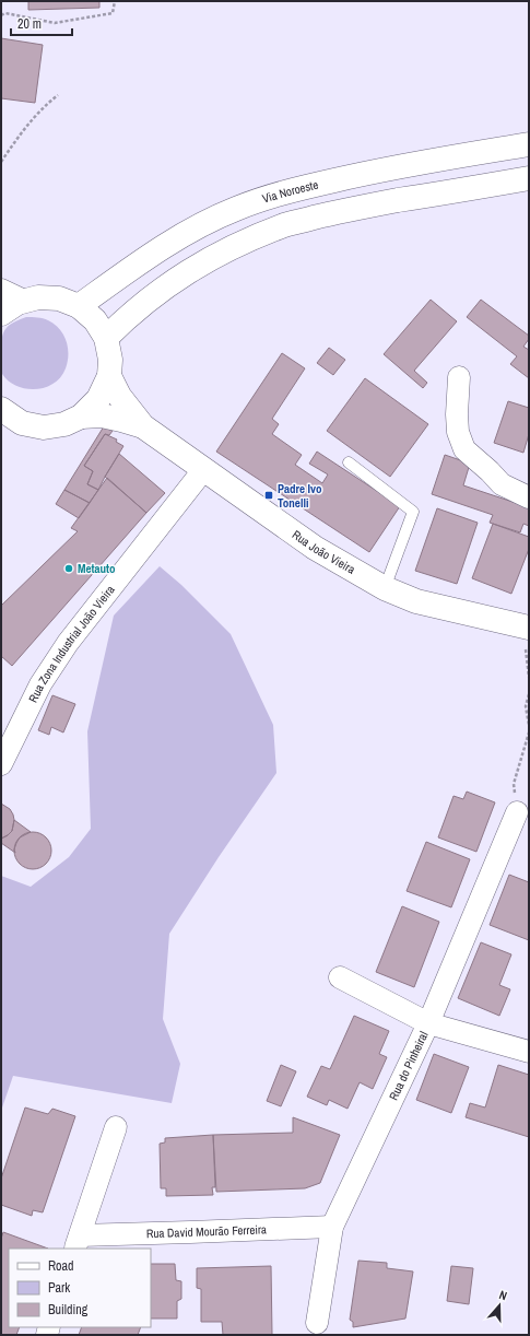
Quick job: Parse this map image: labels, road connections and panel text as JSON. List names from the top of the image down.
{
  "streets": {
    "main road": ["Via Noroeste", "Rua João Vieira"],
    "street": ["Rua Zona Industrial João Vieira", "Rua do Pinheiral", "Rua David Mourão Ferreira"]
  },
  "crossings": [
    ["Rua João Vieira", "Rua Zona Industrial João Vieira"],
    ["Rua do Pinheiral", "Rua David Mourão Ferreira"]
  ],
  "places": {
    "transit": ["Padre Ivo Tonelli"],
    "other": ["Metauto"]
  },
  "legend": ["Road", "Park", "Building"],
  "scale_bar": "20 m",
  "north": "top"
}
